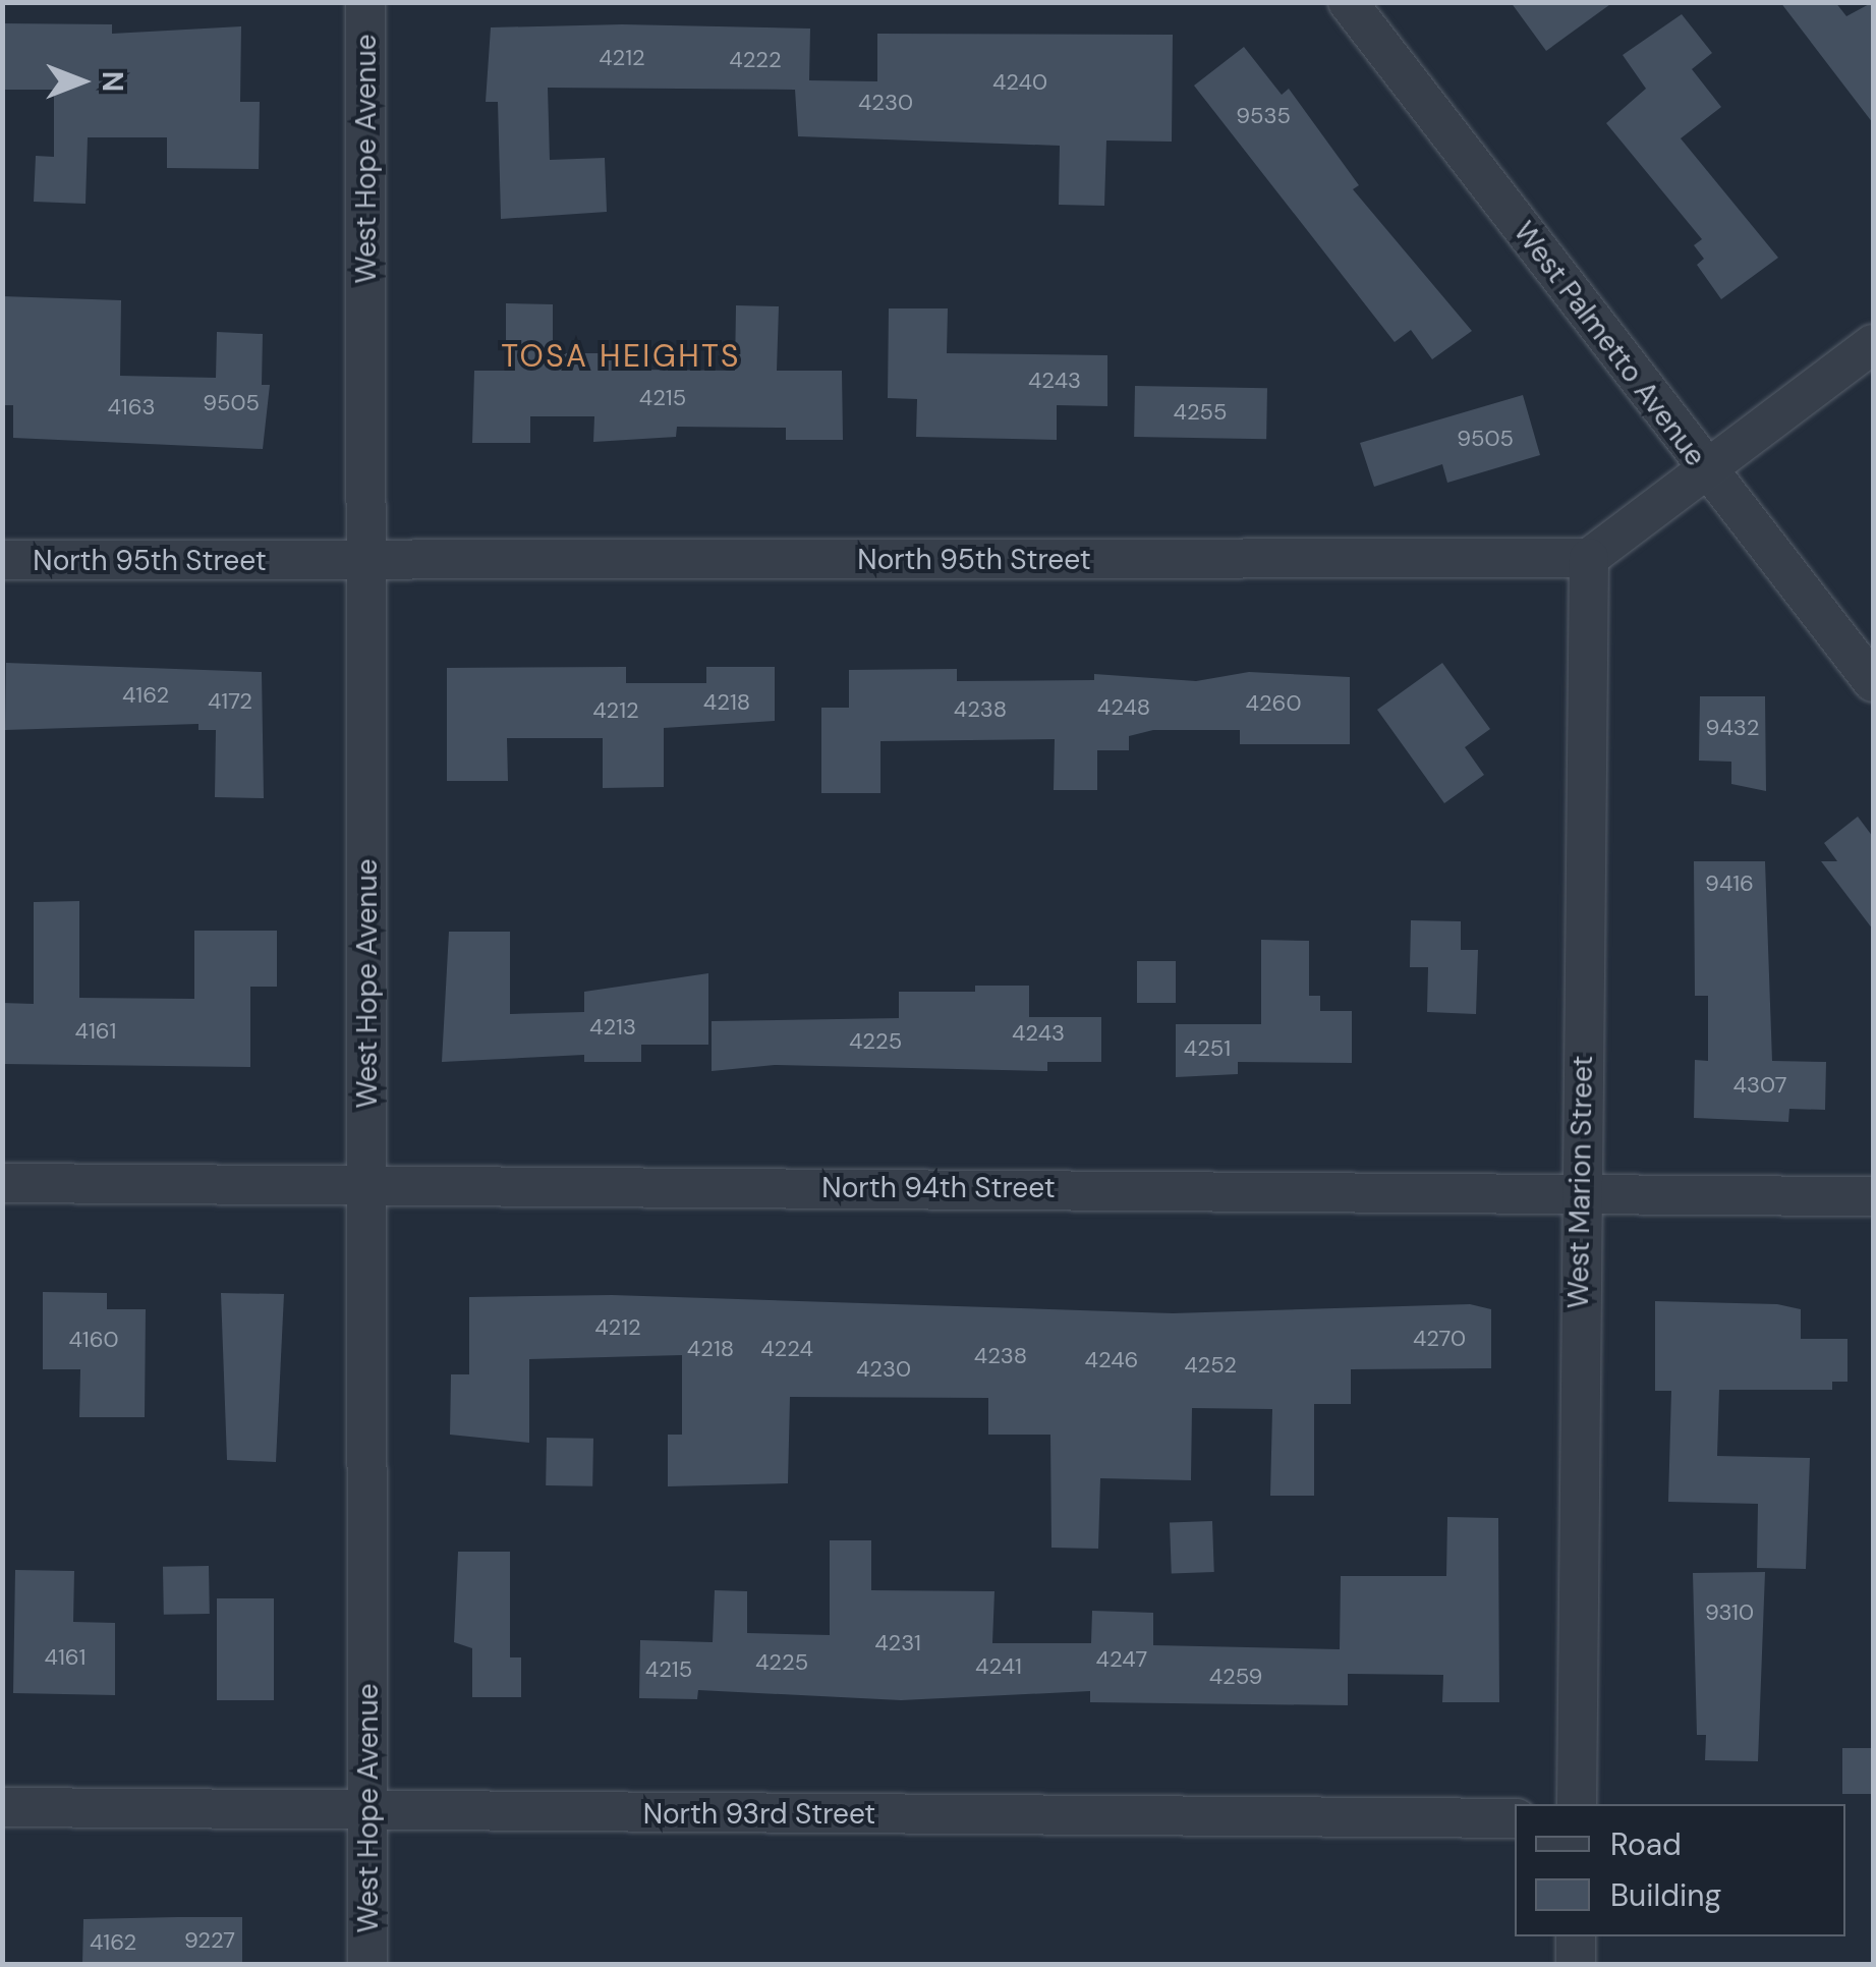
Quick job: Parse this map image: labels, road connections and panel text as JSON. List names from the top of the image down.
{
  "streets": {
    "street": [
      "West Hope Avenue",
      "West Palmetto Avenue",
      "North 95th Street",
      "West Marion Street",
      "North 94th Street",
      "North 93rd Street"
    ]
  },
  "crossings": [
    ["West Hope Avenue", "North 95th Street"],
    ["West Hope Avenue", "North 94th Street"],
    ["West Hope Avenue", "North 93rd Street"],
    ["North 95th Street", "West Marion Street"],
    ["West Marion Street", "North 94th Street"]
  ],
  "districts": ["TOSA HEIGHTS"],
  "house_numbers": [
    "4212",
    "4222",
    "4240",
    "4230",
    "9535",
    "4243",
    "4215",
    "9505",
    "4163",
    "4255",
    "9505",
    "4162",
    "4172",
    "4218",
    "4260",
    "4248",
    "4238",
    "4212",
    "9432",
    "9416",
    "4213",
    "4161",
    "4243",
    "4225",
    "4251",
    "4307",
    "4212",
    "4270",
    "4160",
    "4218",
    "4224",
    "4238",
    "4246",
    "4252",
    "4230",
    "9310",
    "4231",
    "4161",
    "4247",
    "4225",
    "4241",
    "4215",
    "4259",
    "9227",
    "4162"
  ],
  "legend": ["Road", "Building"],
  "north": "right"
}
